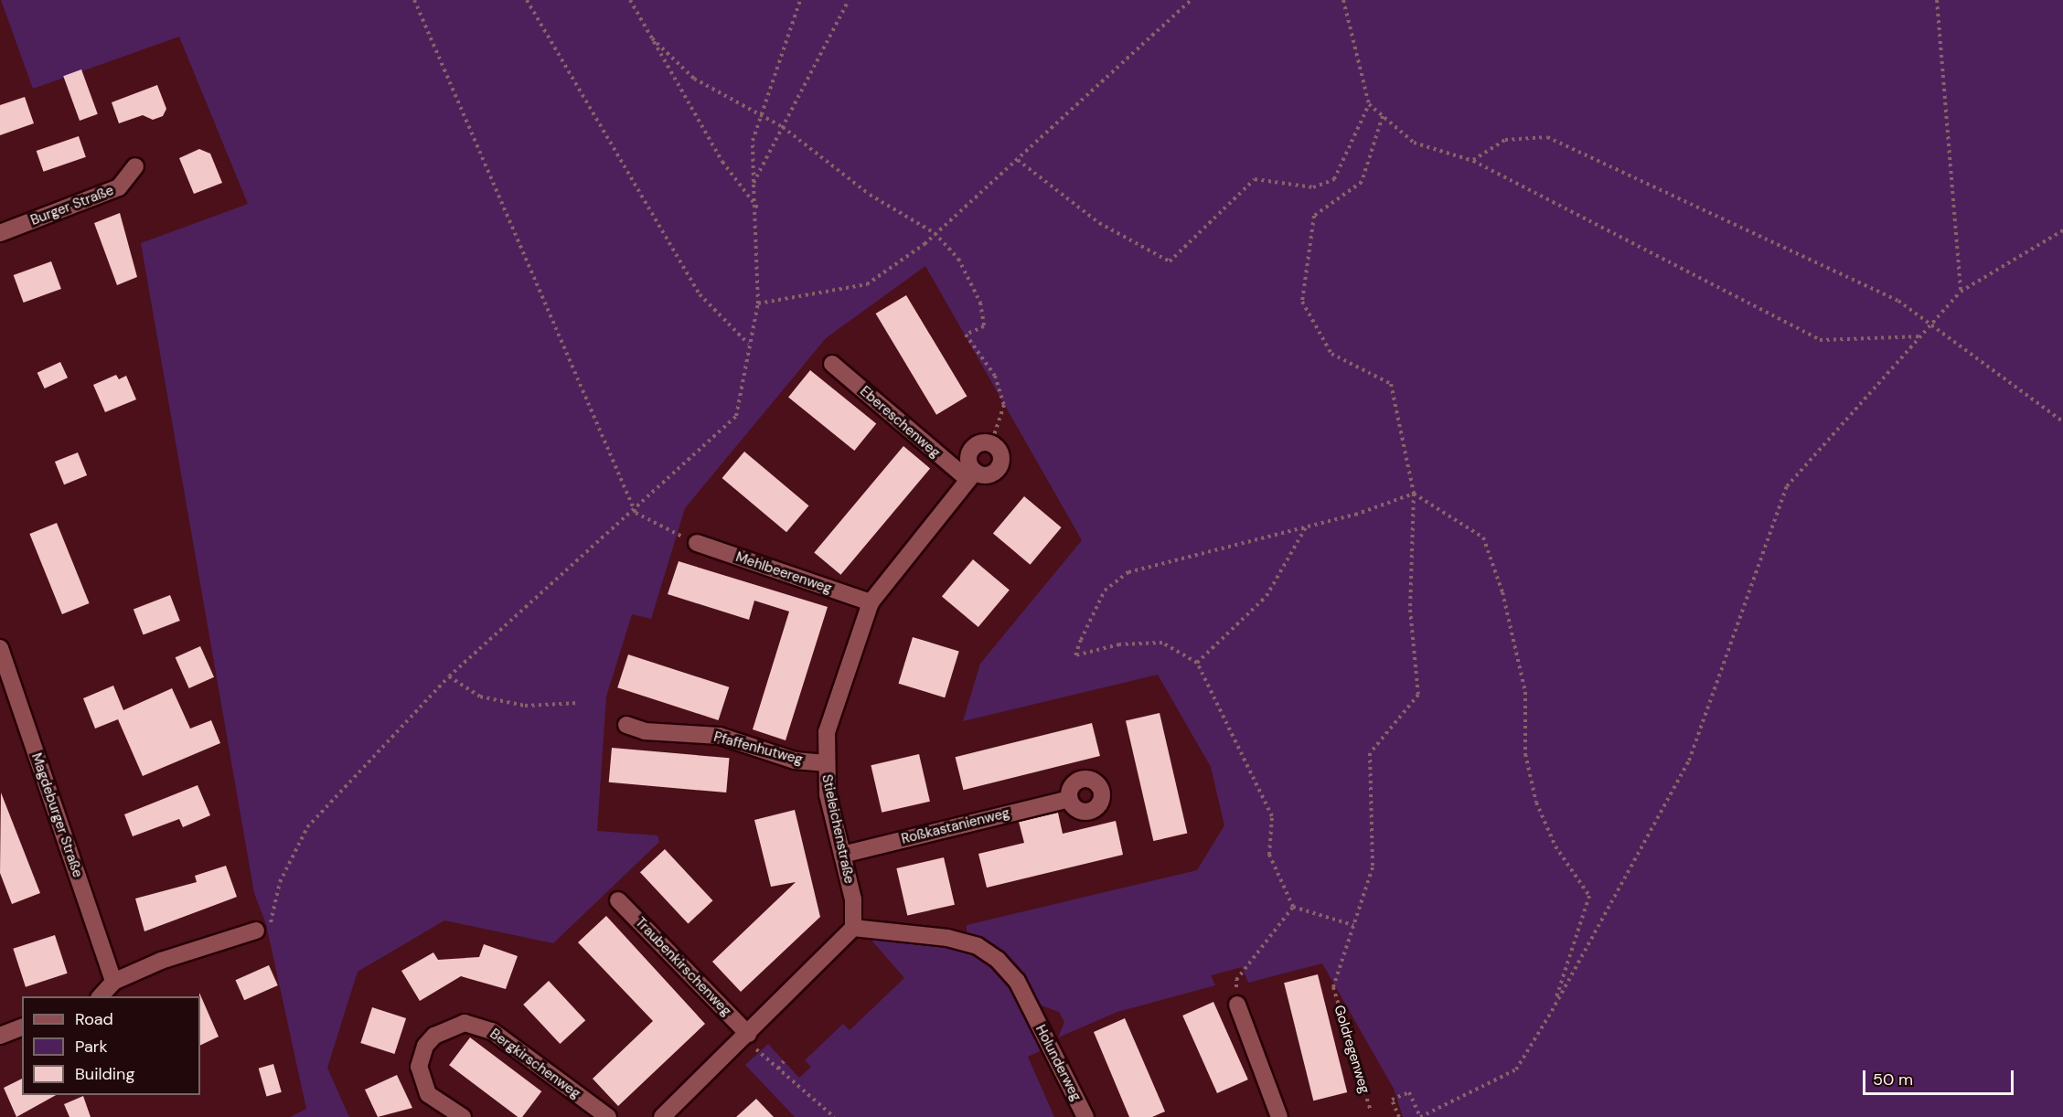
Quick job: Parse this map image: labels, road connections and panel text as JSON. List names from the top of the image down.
{
  "streets": {
    "street": [
      "Burger Straße",
      "Ebereschenweg",
      "Mehlbeerenweg",
      "Pfaffenhutweg",
      "Magdeburger Straße",
      "Roßkastanienweg",
      "Stieleichenstraße",
      "Traubenkirschenweg",
      "Holunderweg",
      "Bergkirschenweg"
    ],
    "path": ["Goldregenweg"]
  },
  "crossings": [
    ["Ebereschenweg", "Stieleichenstraße"],
    ["Mehlbeerenweg", "Stieleichenstraße"],
    ["Pfaffenhutweg", "Stieleichenstraße"],
    ["Roßkastanienweg", "Stieleichenstraße"],
    ["Stieleichenstraße", "Holunderweg"]
  ],
  "legend": ["Road", "Park", "Building"],
  "scale_bar": "50 m"
}
